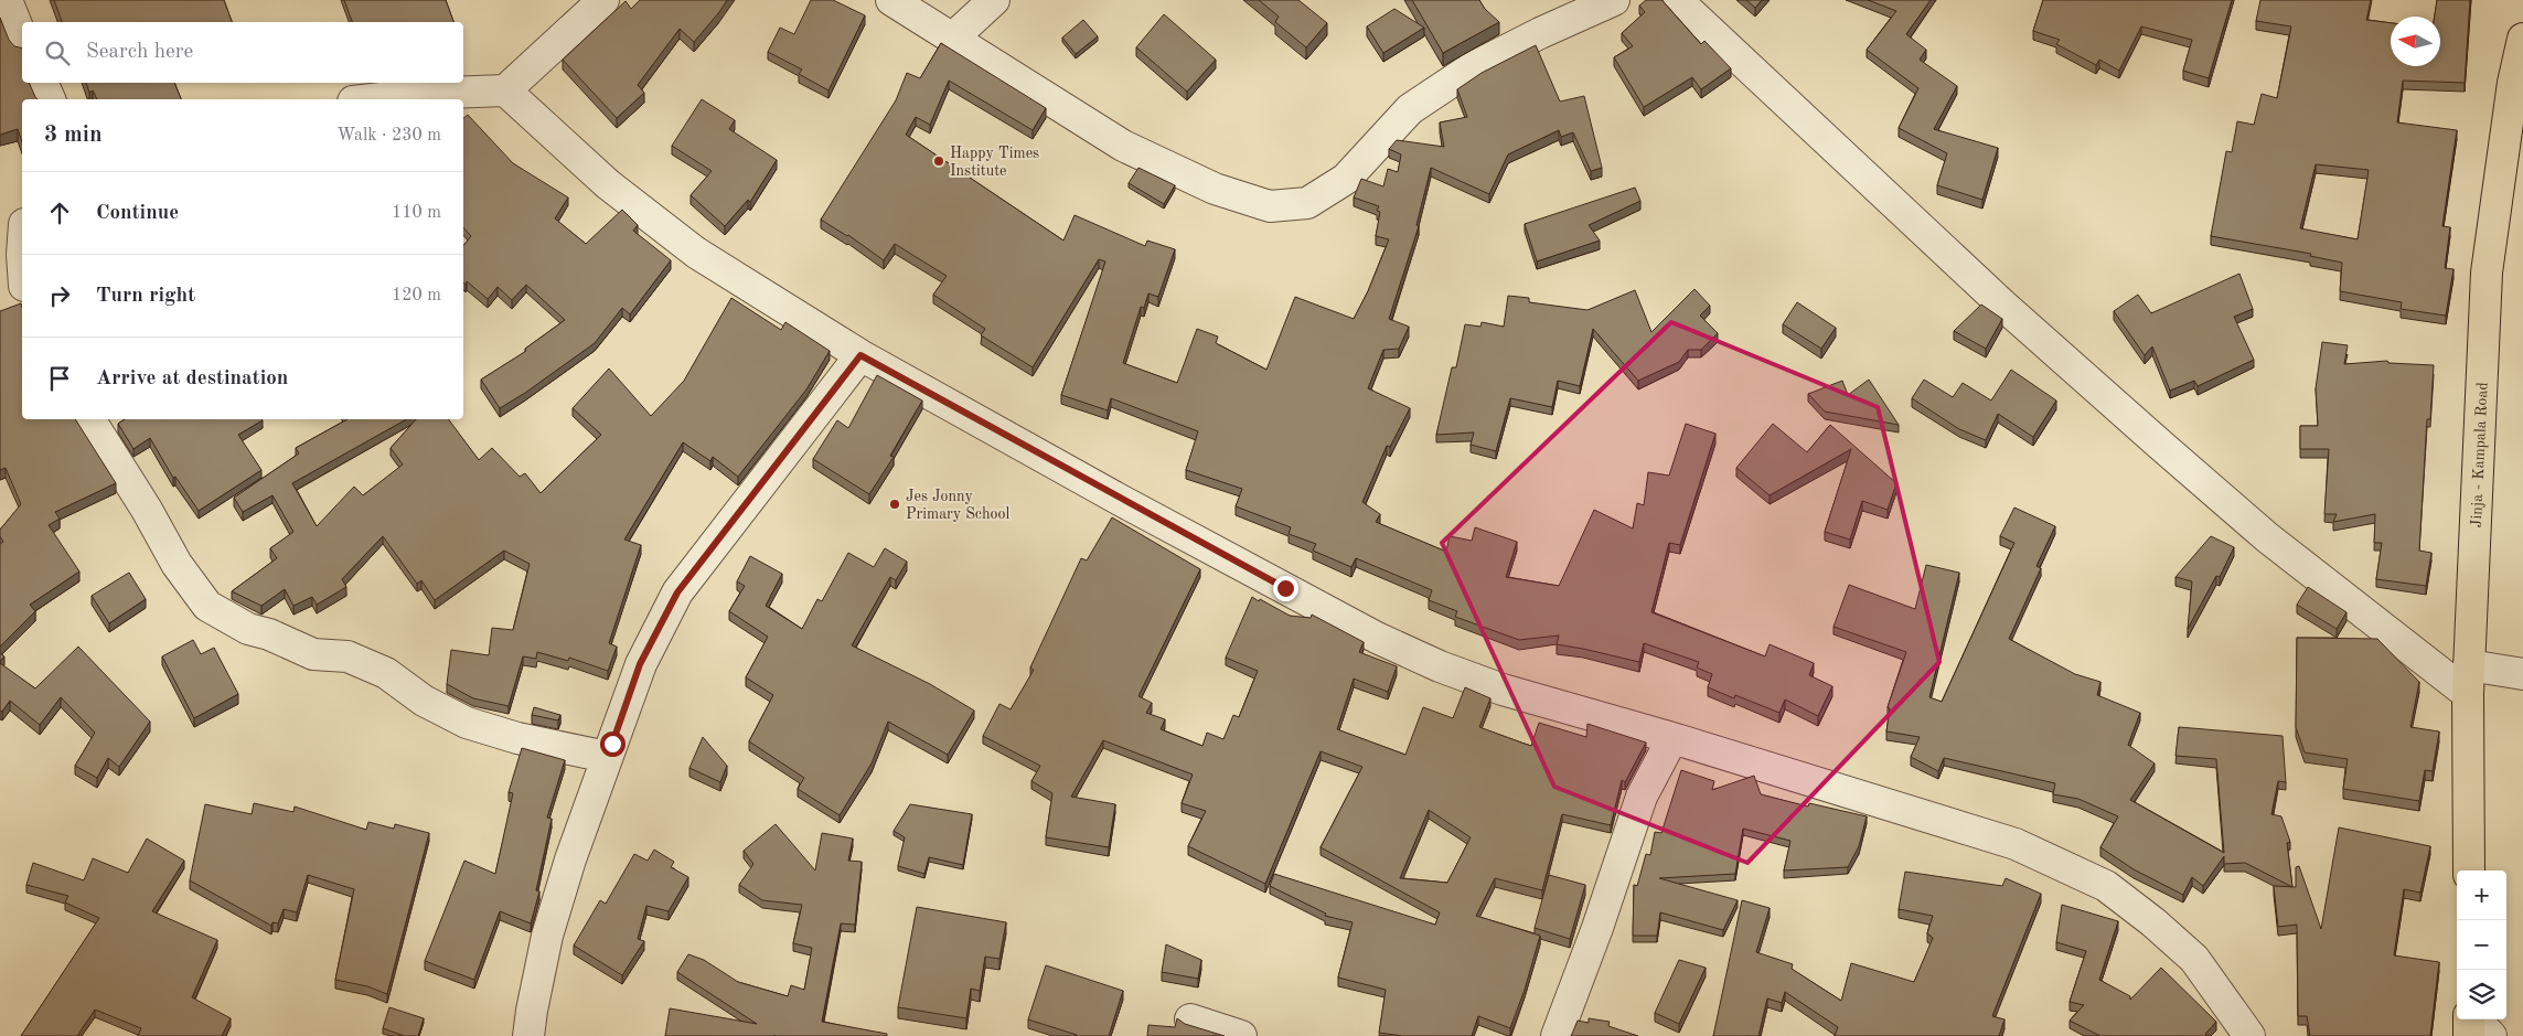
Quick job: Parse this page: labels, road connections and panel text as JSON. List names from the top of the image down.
{
  "streets": {
    "highway": ["Jinja - Kampala Road"]
  },
  "places": ["Happy Times Institute", "Jes Jonny Primary School"],
  "north": "left",
  "page": {
    "search": "Search here",
    "heading": ["3 min", "Walk · 230 m"],
    "list": [
      ["Continue", "110 m"],
      ["Turn right", "120 m"],
      "Arrive at destination"
    ],
    "map_buttons": ["+", "−"]
  }
}
